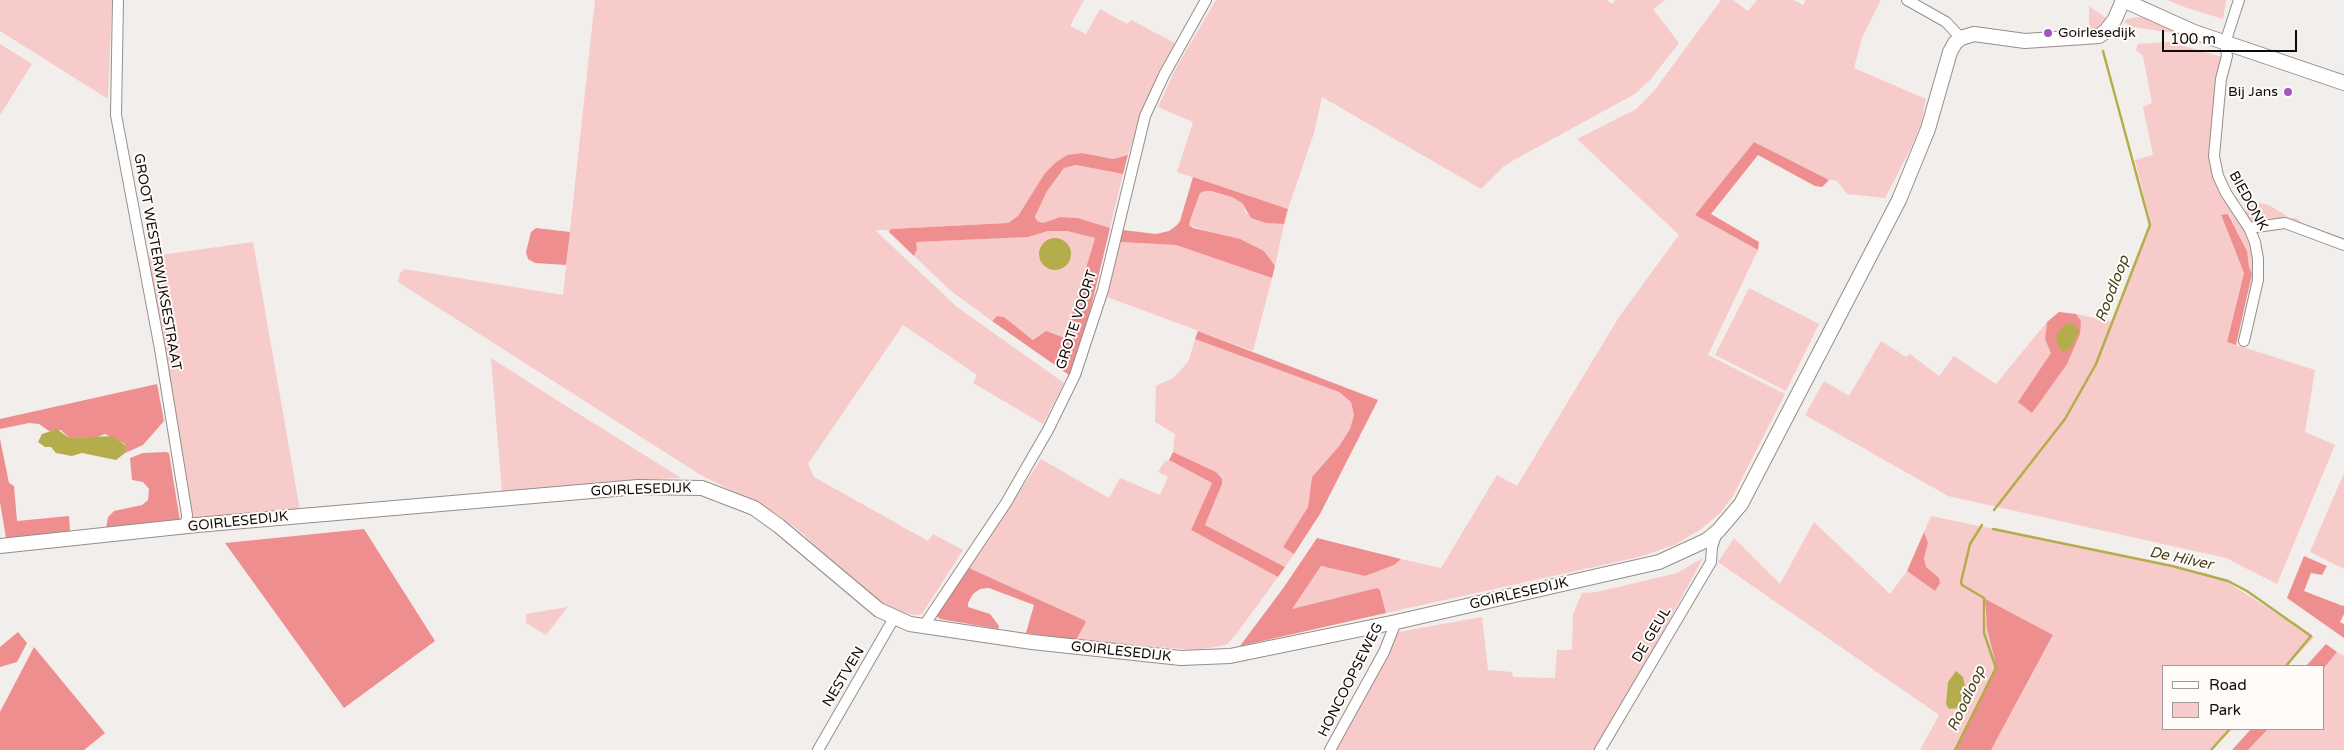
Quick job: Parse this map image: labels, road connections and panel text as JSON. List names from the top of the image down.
{
  "streets": {
    "street": [
      "BIEDONK",
      "GROOT WESTERWIJKSESTRAAT",
      "GROTE VOORT",
      "GOIRLESEDIJK",
      "DE GEUL",
      "NESTVEN",
      "HONCOOPSEWEG"
    ]
  },
  "crossings": [
    ["GROOT WESTERWIJKSESTRAAT", "GOIRLESEDIJK"],
    ["GROTE VOORT", "GOIRLESEDIJK"],
    ["GOIRLESEDIJK", "DE GEUL"],
    ["GOIRLESEDIJK", "NESTVEN"],
    ["GOIRLESEDIJK", "HONCOOPSEWEG"]
  ],
  "water": ["Roodloop", "De Hilver"],
  "places": ["Goirlesedijk", "Bij Jans"],
  "legend": ["Road", "Park"],
  "scale_bar": "100 m"
}
